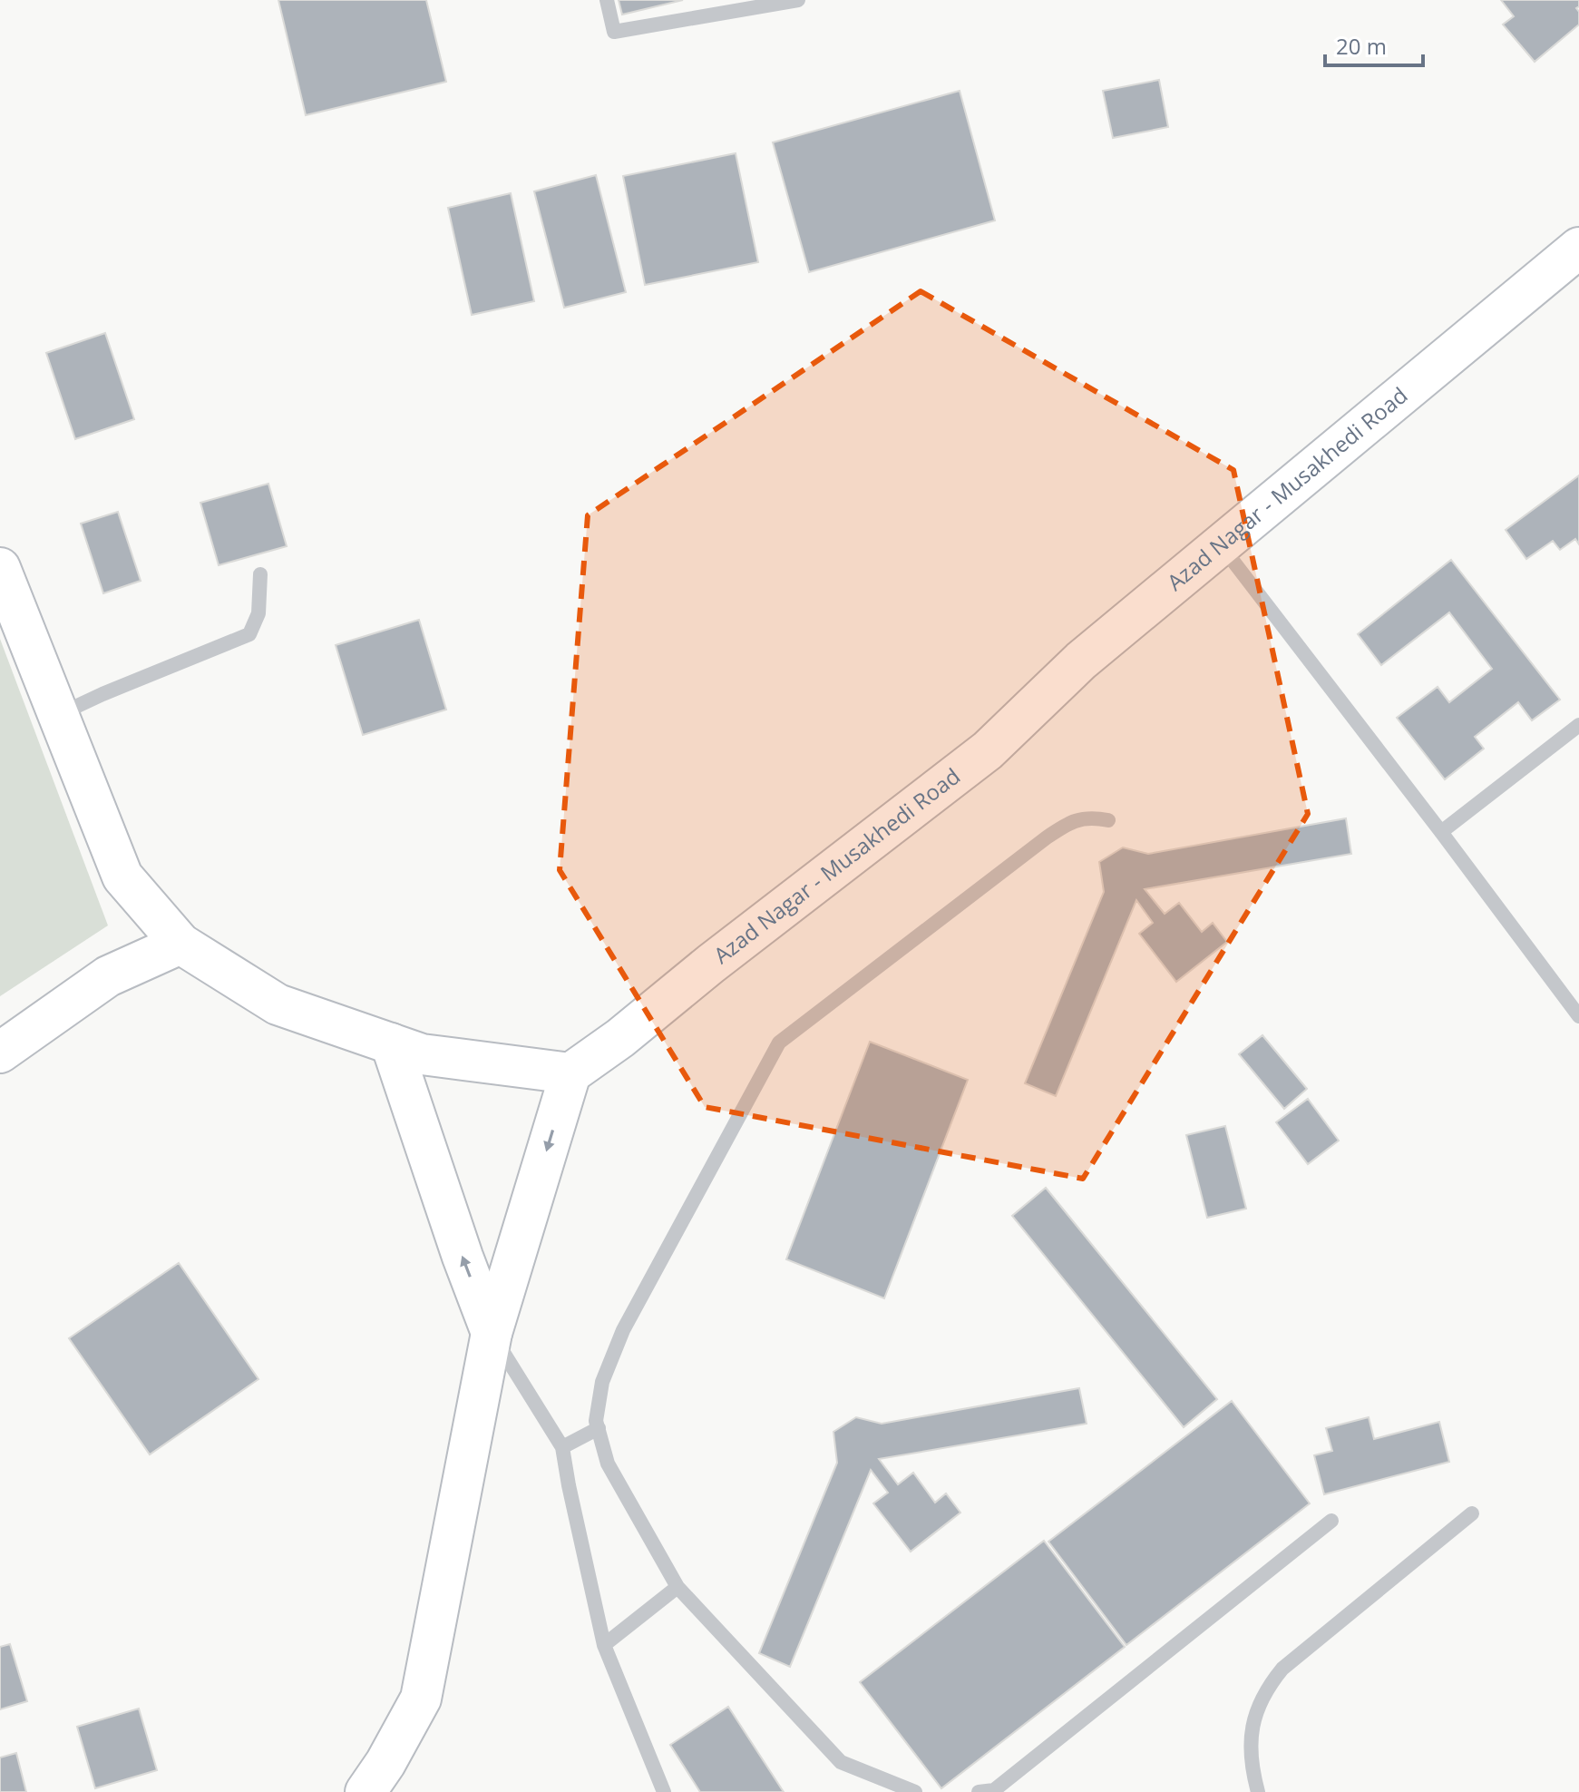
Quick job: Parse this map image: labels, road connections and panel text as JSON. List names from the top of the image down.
{
  "streets": {
    "street": ["Azad Nagar - Musakhedi Road"]
  },
  "scale_bar": "20 m"
}
